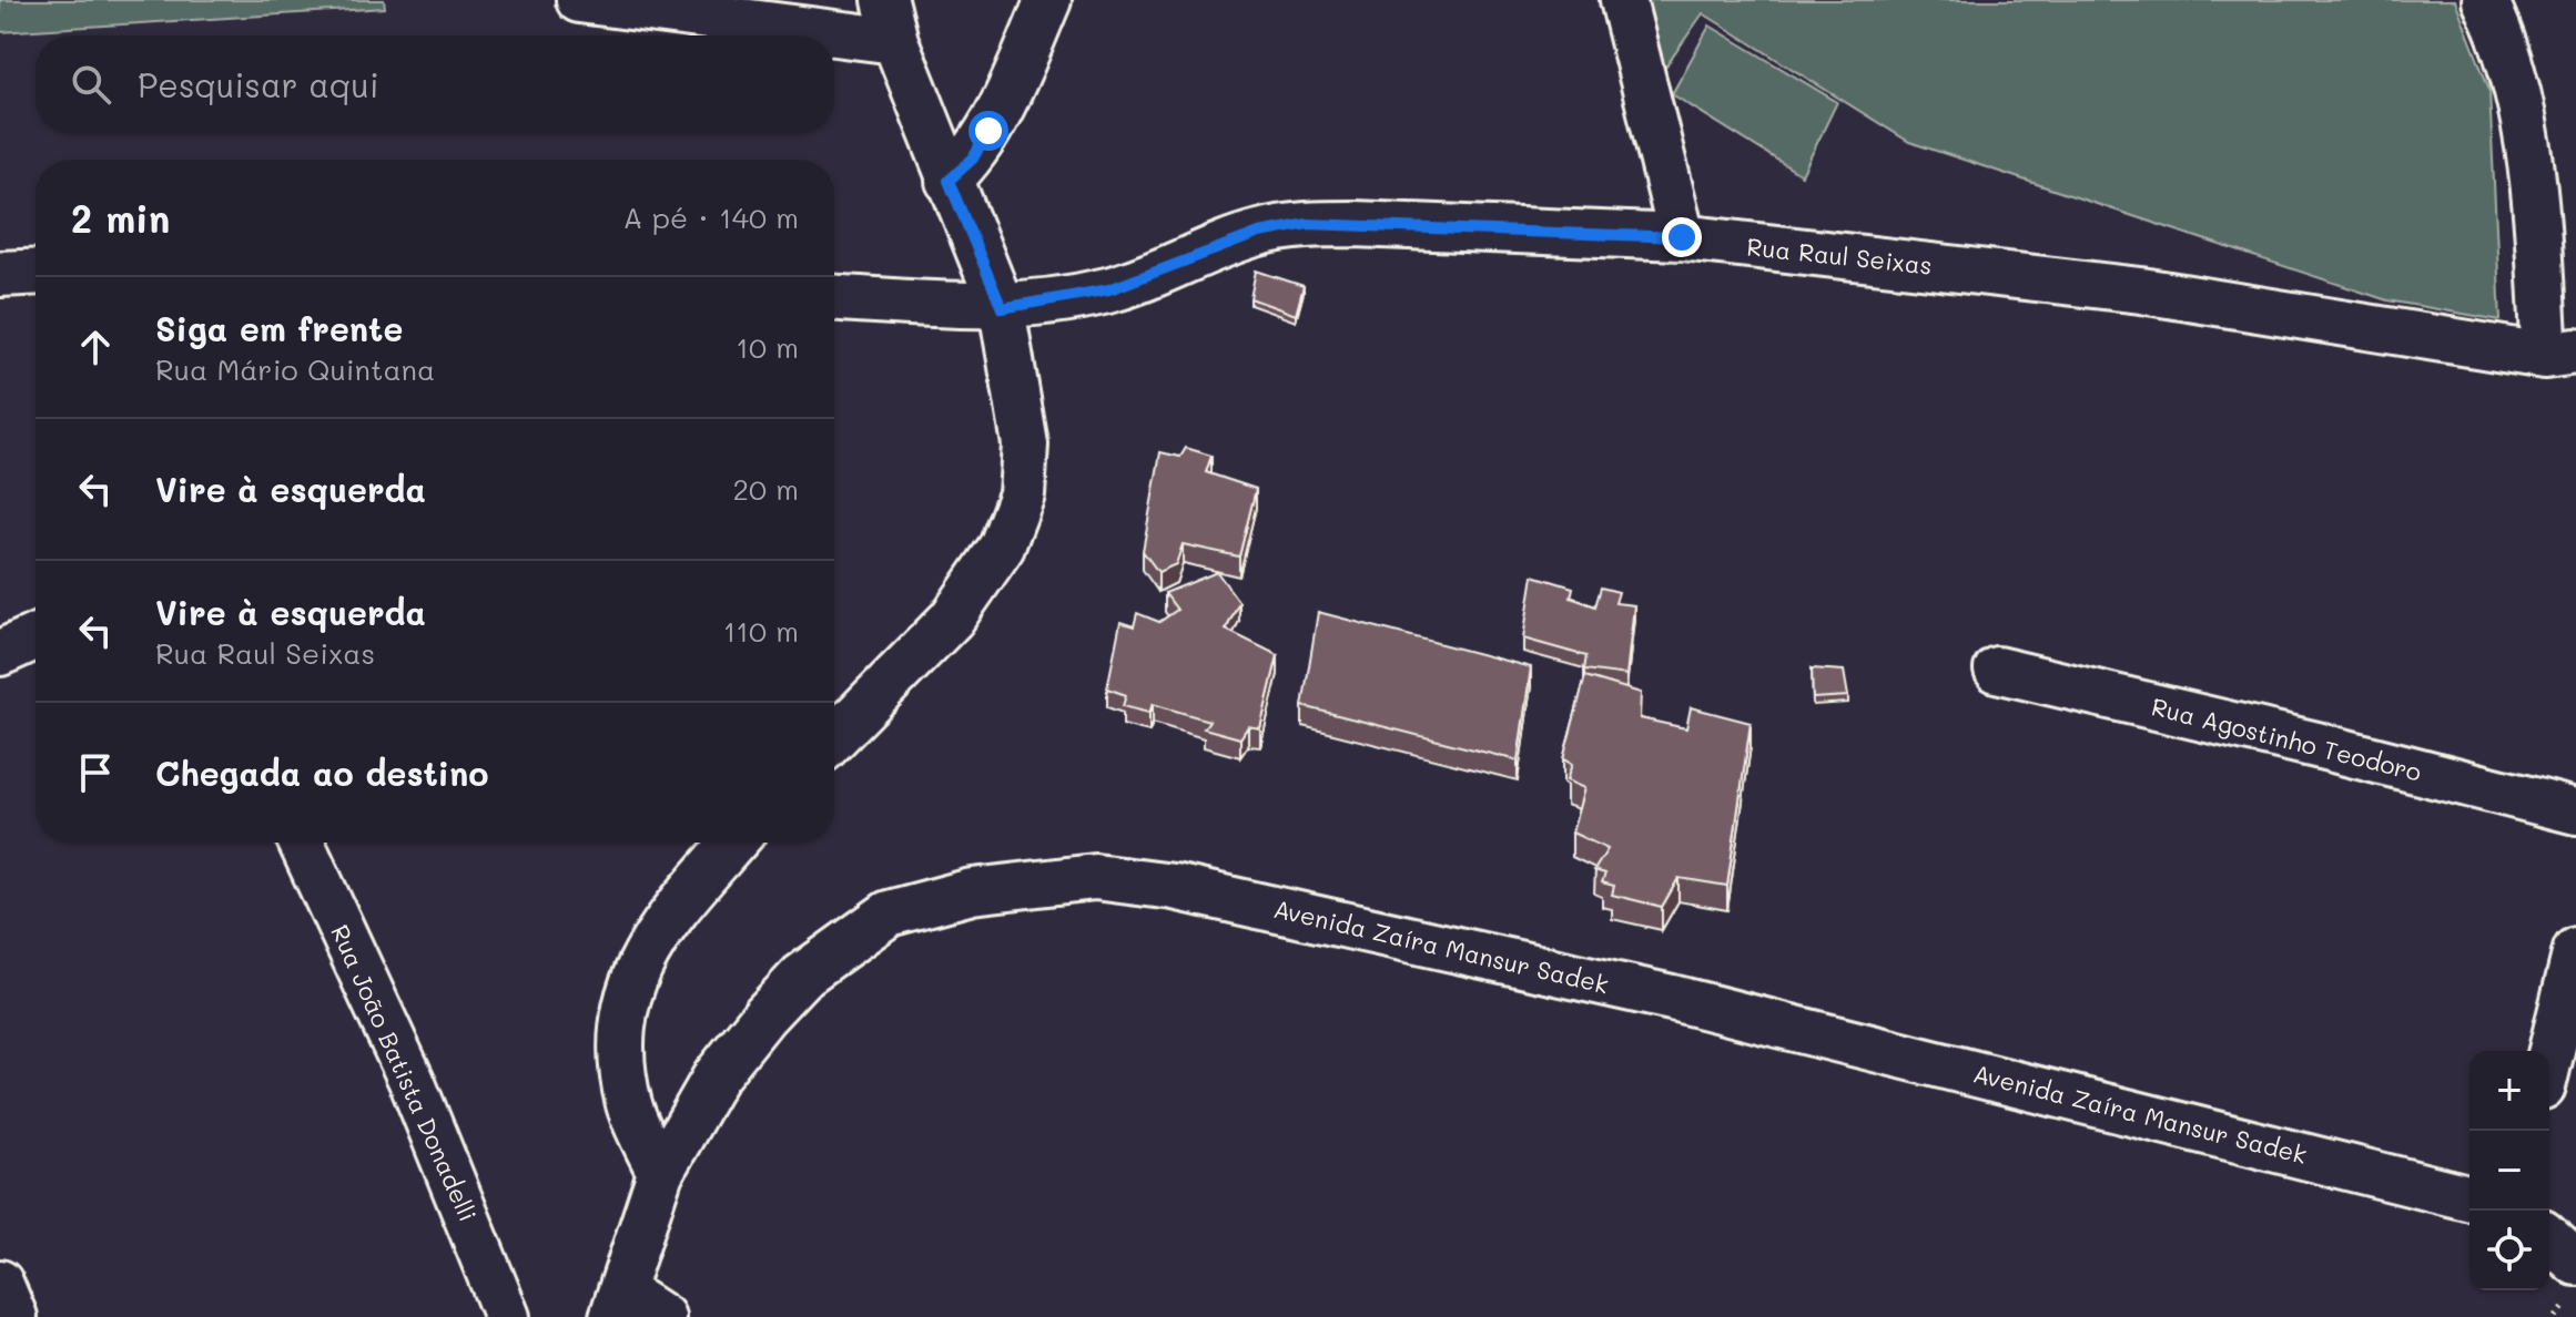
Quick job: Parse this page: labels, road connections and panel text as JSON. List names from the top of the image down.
{
  "streets": {
    "street": [
      "Rua Raul Seixas",
      "Rua Agostinho Teodoro",
      "Avenida Zaíra Mansur Sadek",
      "Rua João Batista Donadelli"
    ]
  },
  "page": {
    "search": "Pesquisar aqui",
    "heading": ["2 min", "A pé · 140 m"],
    "list": [
      ["Siga em frente", "Rua Mário Quintana", "10 m"],
      ["Vire à esquerda", "20 m"],
      ["Vire à esquerda", "Rua Raul Seixas", "110 m"],
      "Chegada ao destino"
    ],
    "map_buttons": ["+", "−"]
  }
}
